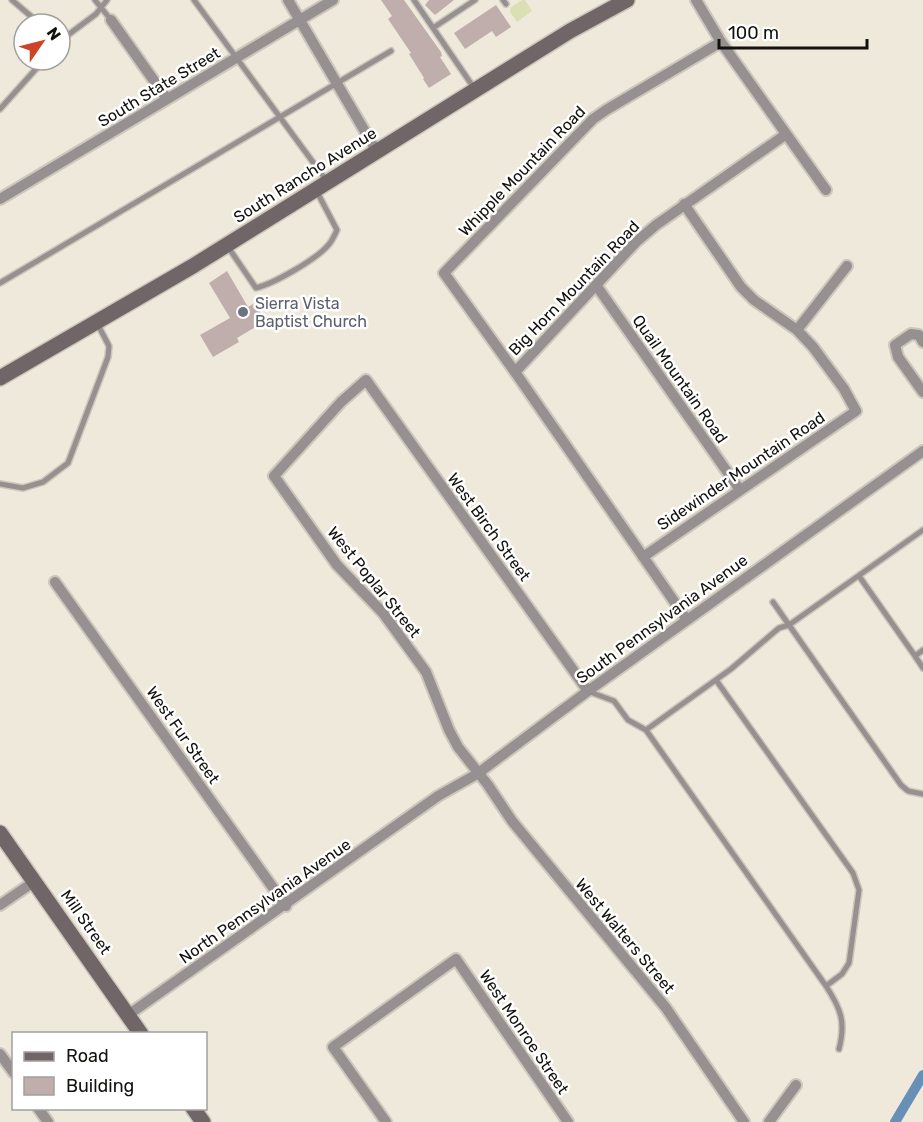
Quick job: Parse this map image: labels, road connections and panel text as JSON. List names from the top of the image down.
{
  "streets": {
    "street": [
      "South State Street",
      "Whipple Mountain Road",
      "South Rancho Avenue",
      "Big Horn Mountain Road",
      "Quail Mountain Road",
      "Sidewinder Mountain Road",
      "West Birch Street",
      "West Poplar Street",
      "South Pennsylvania Avenue",
      "West Fur Street",
      "North Pennsylvania Avenue",
      "Mill Street",
      "West Walters Street",
      "West Monroe Street"
    ]
  },
  "crossings": [
    ["Whipple Mountain Road", "Big Horn Mountain Road"],
    ["Big Horn Mountain Road", "Quail Mountain Road"],
    ["Big Horn Mountain Road", "Sidewinder Mountain Road"],
    ["Big Horn Mountain Road", "South Pennsylvania Avenue"],
    ["Quail Mountain Road", "Sidewinder Mountain Road"],
    ["West Birch Street", "West Poplar Street"],
    ["West Birch Street", "South Pennsylvania Avenue"],
    ["West Poplar Street", "South Pennsylvania Avenue"],
    ["West Poplar Street", "West Walters Street"],
    ["South Pennsylvania Avenue", "North Pennsylvania Avenue"],
    ["South Pennsylvania Avenue", "West Walters Street"],
    ["West Fur Street", "North Pennsylvania Avenue"],
    ["North Pennsylvania Avenue", "Mill Street"]
  ],
  "places": ["Sierra Vista Baptist Church"],
  "legend": ["Road", "Building"],
  "scale_bar": "100 m",
  "north": "top right"
}
